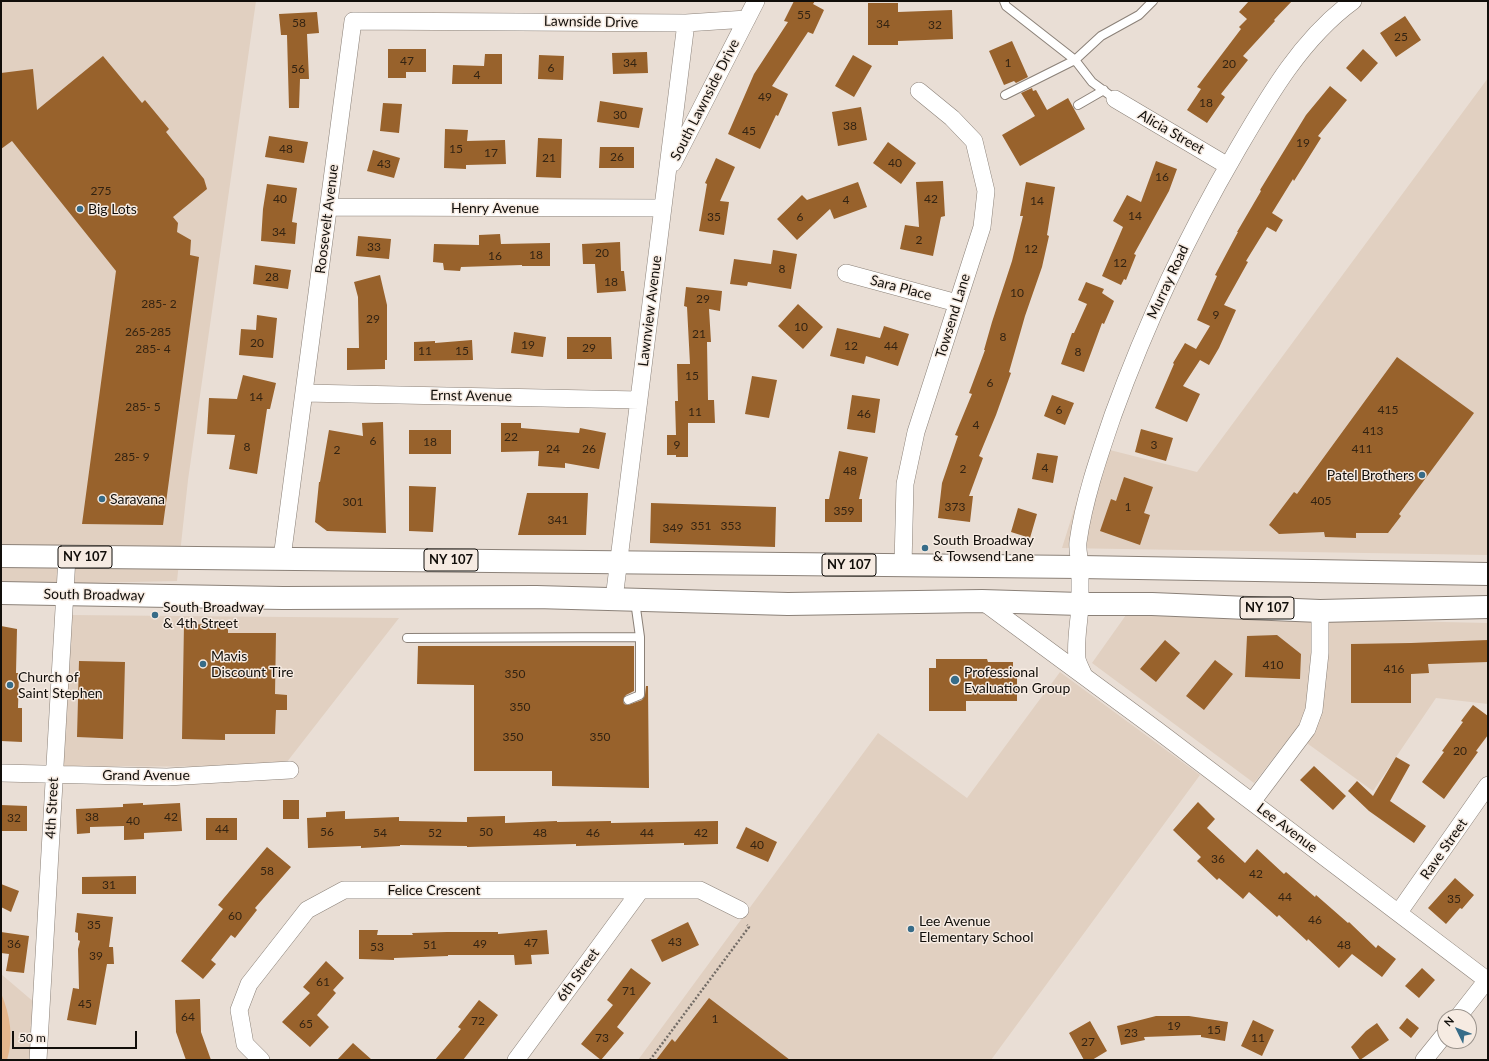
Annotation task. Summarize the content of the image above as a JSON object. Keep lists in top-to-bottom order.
{
  "streets": {
    "main road": ["NY 107", "South Broadway"],
    "street": [
      "Lawnside Drive",
      "South Lawnside Drive",
      "Alicia Street",
      "Henry Avenue",
      "Roosevelt Avenue",
      "Murray Road",
      "Sara Place",
      "Lawnview Avenue",
      "Towsend Lane",
      "Ernst Avenue",
      "Grand Avenue",
      "4th Street",
      "Lee Avenue",
      "Rave Street",
      "Felice Crescent",
      "6th Street"
    ]
  },
  "crossings": [
    ["Lawnside Drive", "South Lawnside Drive"],
    ["Lawnside Drive", "Roosevelt Avenue"],
    ["Lawnside Drive", "Lawnview Avenue"],
    ["South Lawnside Drive", "Lawnview Avenue"],
    ["Alicia Street", "Murray Road"],
    ["Henry Avenue", "Roosevelt Avenue"],
    ["Henry Avenue", "Lawnview Avenue"],
    ["Roosevelt Avenue", "Ernst Avenue"],
    ["Roosevelt Avenue", "NY 107"],
    ["Murray Road", "NY 107"],
    ["Sara Place", "Towsend Lane"],
    ["Lawnview Avenue", "Ernst Avenue"],
    ["Lawnview Avenue", "NY 107"],
    ["Lawnview Avenue", "South Broadway"],
    ["Towsend Lane", "NY 107"],
    ["NY 107", "South Broadway"],
    ["NY 107", "4th Street"],
    ["NY 107", "Lee Avenue"],
    ["South Broadway", "4th Street"],
    ["Grand Avenue", "4th Street"],
    ["Lee Avenue", "Rave Street"],
    ["Felice Crescent", "6th Street"]
  ],
  "places": [
    "Big Lots",
    "Patel Brothers",
    "Saravana",
    "South Broadway & Towsend Lane",
    "South Broadway & 4th Street",
    "Mavis Discount Tire",
    "Professional Evaluation Group",
    "Church of Saint Stephen",
    "Lee Avenue Elementary School"
  ],
  "house_numbers": [
    "55",
    "58",
    "34",
    "32",
    "25",
    "47",
    "34",
    "1",
    "20",
    "6",
    "56",
    "4",
    "49",
    "18",
    "30",
    "38",
    "45",
    "19",
    "48",
    "15",
    "17",
    "26",
    "21",
    "40",
    "43",
    "16",
    "275",
    "40",
    "42",
    "4",
    "14",
    "14",
    "35",
    "6",
    "34",
    "2",
    "33",
    "12",
    "20",
    "18",
    "16",
    "12",
    "8",
    "28",
    "18",
    "10",
    "29",
    "285- 2",
    "9",
    "29",
    "10",
    "265-285",
    "21",
    "8",
    "20",
    "19",
    "12",
    "44",
    "29",
    "285- 4",
    "11",
    "15",
    "8",
    "15",
    "6",
    "14",
    "285- 5",
    "6",
    "415",
    "11",
    "46",
    "4",
    "413",
    "22",
    "6",
    "18",
    "9",
    "3",
    "8",
    "24",
    "26",
    "411",
    "2",
    "285- 9",
    "4",
    "2",
    "48",
    "405",
    "301",
    "373",
    "1",
    "359",
    "341",
    "351",
    "353",
    "349",
    "410",
    "416",
    "350",
    "350",
    "350",
    "350",
    "20",
    "38",
    "42",
    "32",
    "40",
    "44",
    "56",
    "50",
    "54",
    "52",
    "48",
    "46",
    "44",
    "42",
    "40",
    "36",
    "58",
    "42",
    "31",
    "44",
    "35",
    "60",
    "46",
    "35",
    "43",
    "47",
    "36",
    "49",
    "51",
    "48",
    "53",
    "39",
    "61",
    "71",
    "45",
    "64",
    "1",
    "72",
    "65",
    "19",
    "15",
    "23",
    "73",
    "11",
    "27"
  ],
  "scale_bar": "50 m",
  "north": "top left"
}
